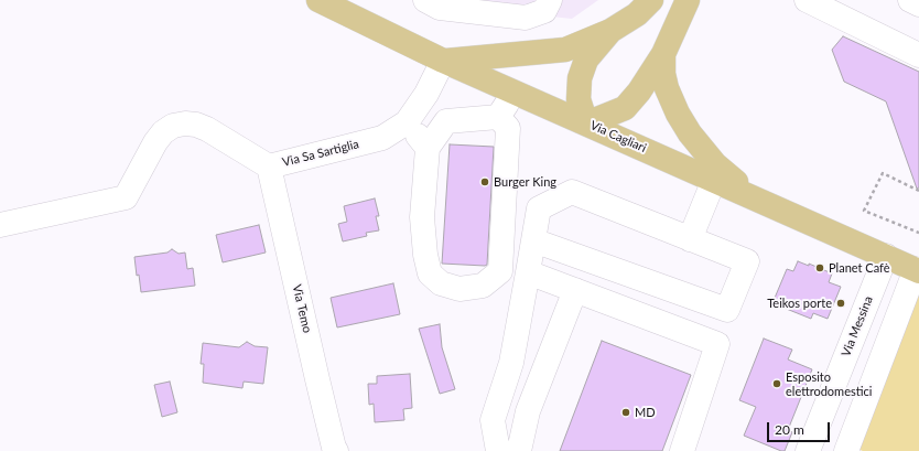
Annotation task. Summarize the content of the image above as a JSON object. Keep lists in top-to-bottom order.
{
  "streets": {
    "main road": ["Via Cagliari"],
    "street": ["Via Sa Sartiglia", "Via Temo", "Via Messina"]
  },
  "crossings": [
    ["Via Cagliari", "Via Sa Sartiglia"],
    ["Via Cagliari", "Via Messina"],
    ["Via Sa Sartiglia", "Via Temo"]
  ],
  "places": [
    "Burger King",
    "Planet Cafè",
    "Teikos porte",
    "Esposito elettrodomestici",
    "MD"
  ],
  "scale_bar": "20 m"
}
